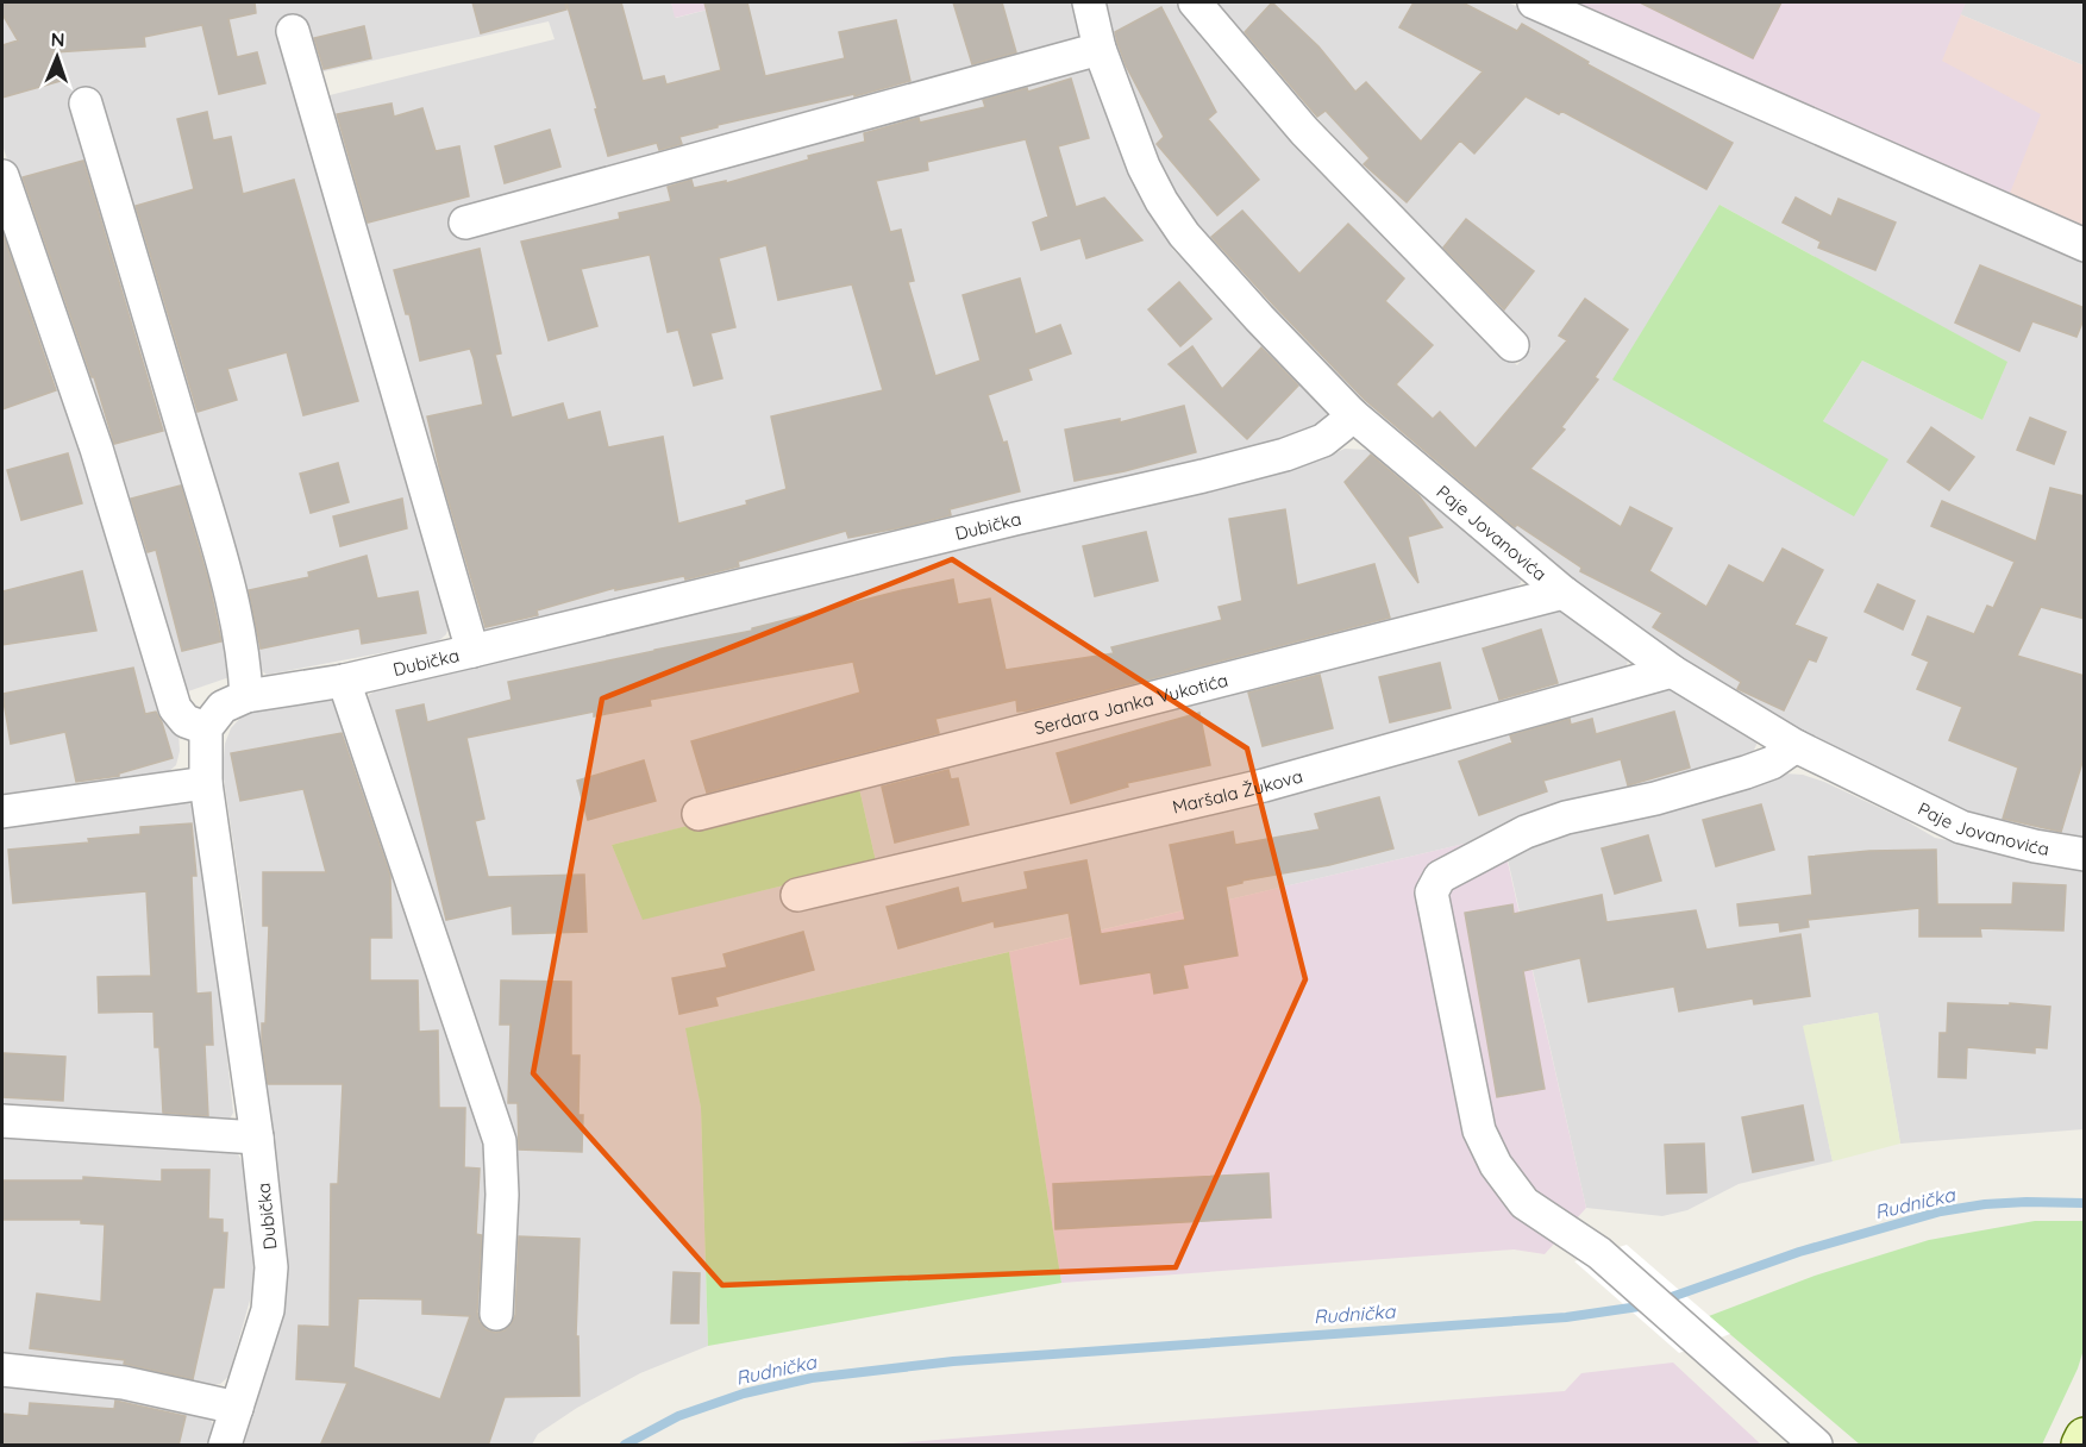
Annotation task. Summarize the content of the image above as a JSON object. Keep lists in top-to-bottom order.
{
  "streets": {
    "street": [
      "Dubička",
      "Paje Jovanovića",
      "Serdara Janka Vukotića",
      "Maršala Žukova"
    ]
  },
  "crossings": [
    ["Dubička", "Paje Jovanovića"],
    ["Paje Jovanovića", "Serdara Janka Vukotića"],
    ["Paje Jovanovića", "Maršala Žukova"]
  ],
  "water": ["Rudnička"],
  "north": "top"
}
